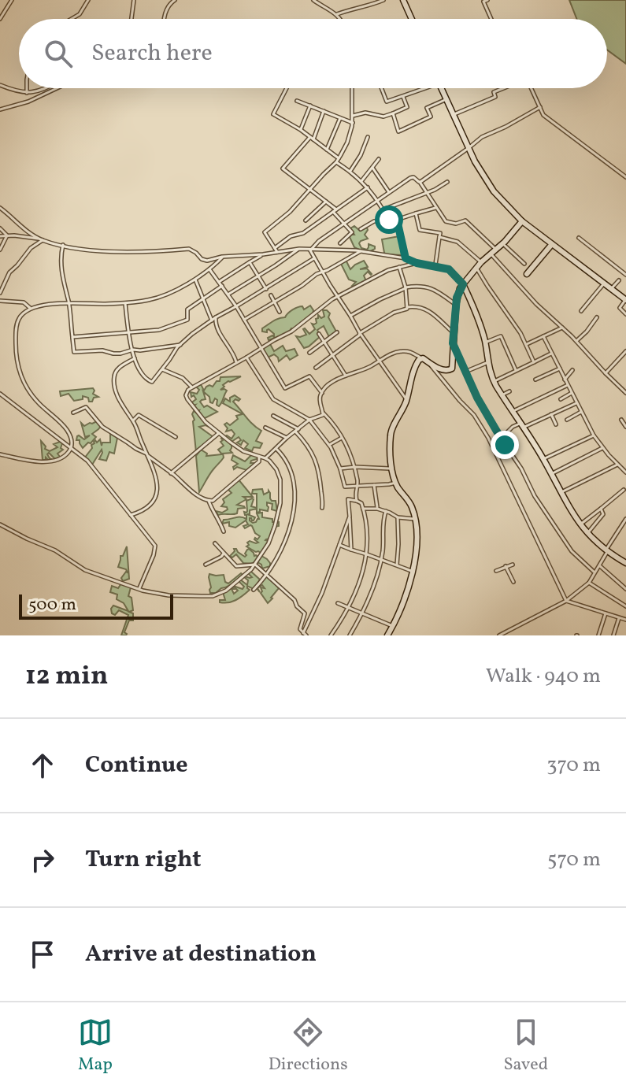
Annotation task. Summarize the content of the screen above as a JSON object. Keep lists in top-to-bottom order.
{
  "scale_bar": "500 m",
  "page": {
    "search": "Search here",
    "scale": "500 m",
    "heading": ["12 min", "Walk · 940 m"],
    "list": [
      ["Continue", "370 m"],
      ["Turn right", "570 m"],
      "Arrive at destination"
    ],
    "nav": ["Map", "Directions", "Saved"]
  }
}
